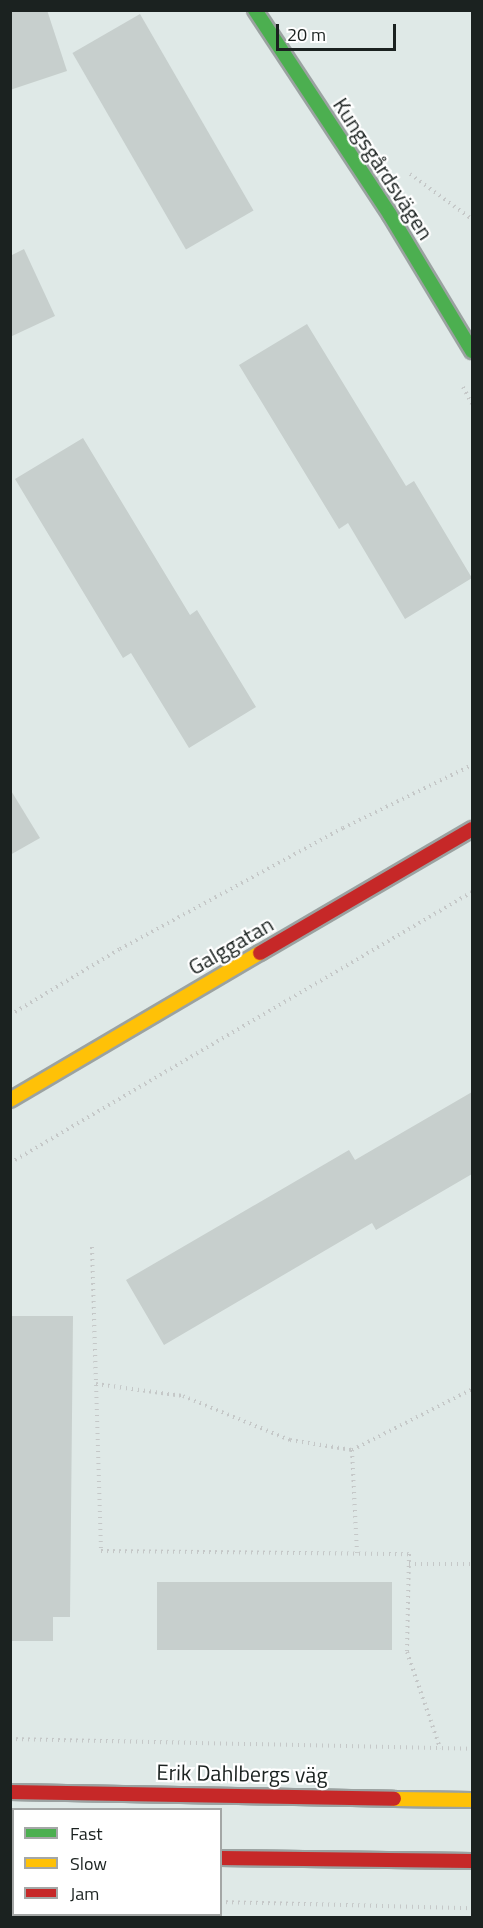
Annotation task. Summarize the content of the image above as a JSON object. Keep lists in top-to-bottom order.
{
  "streets": {
    "street": ["Kungsgårdsvägen", "Galggatan", "Erik Dahlbergs väg"]
  },
  "legend": ["Fast", "Slow", "Jam"],
  "scale_bar": "20 m"
}
